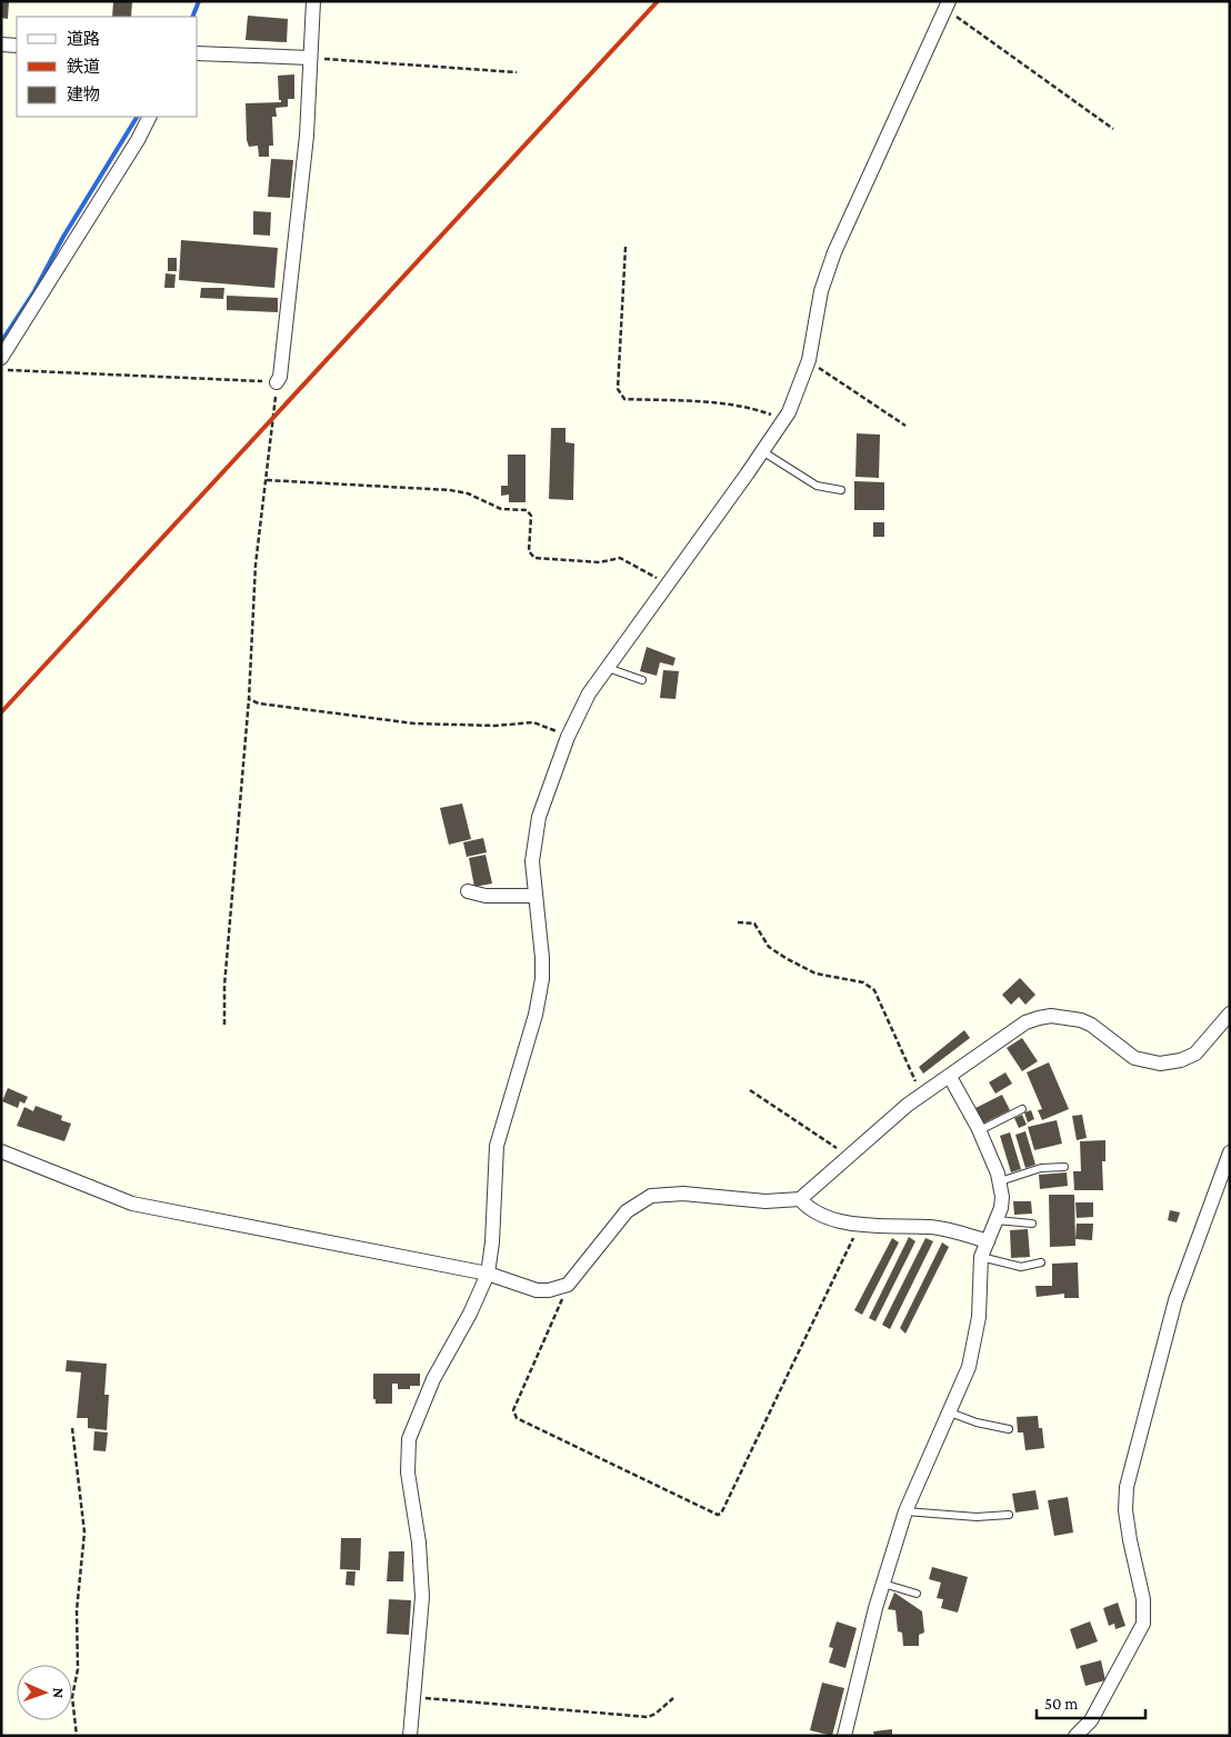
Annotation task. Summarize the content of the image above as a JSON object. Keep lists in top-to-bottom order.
{
  "legend": ["道路", "鉄道", "建物"],
  "scale_bar": "50 m",
  "north": "right"
}
